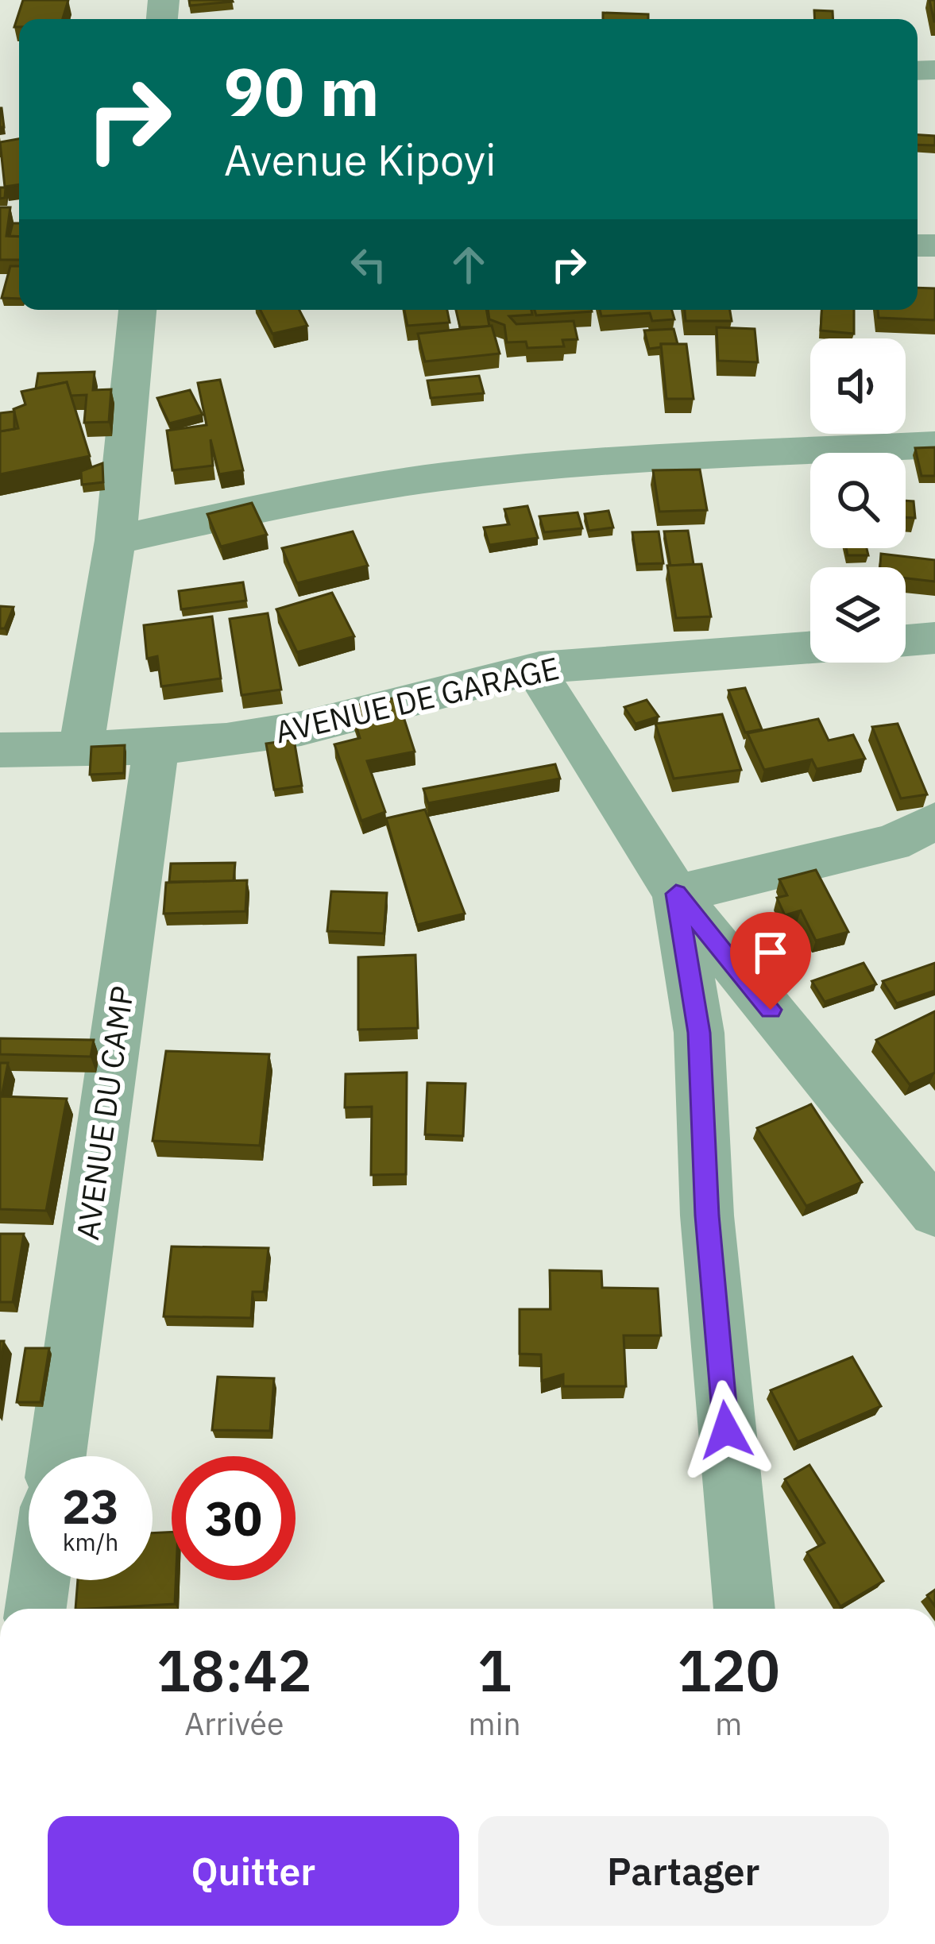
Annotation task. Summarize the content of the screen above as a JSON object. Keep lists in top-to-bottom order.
{
  "streets": {
    "street": ["AVENUE DE GARAGE", "AVENUE DU CAMP"]
  },
  "crossings": [
    ["AVENUE DE GARAGE", "AVENUE DU CAMP"]
  ],
  "page": {
    "turn": ["90 m", "Avenue Kipoyi"],
    "speed": "23 km/h",
    "limit": "30",
    "eta": [
      "18:42",
      "Arrivée",
      "1",
      "min",
      "120",
      "m"
    ],
    "buttons": ["Quitter", "Partager"]
  }
}
